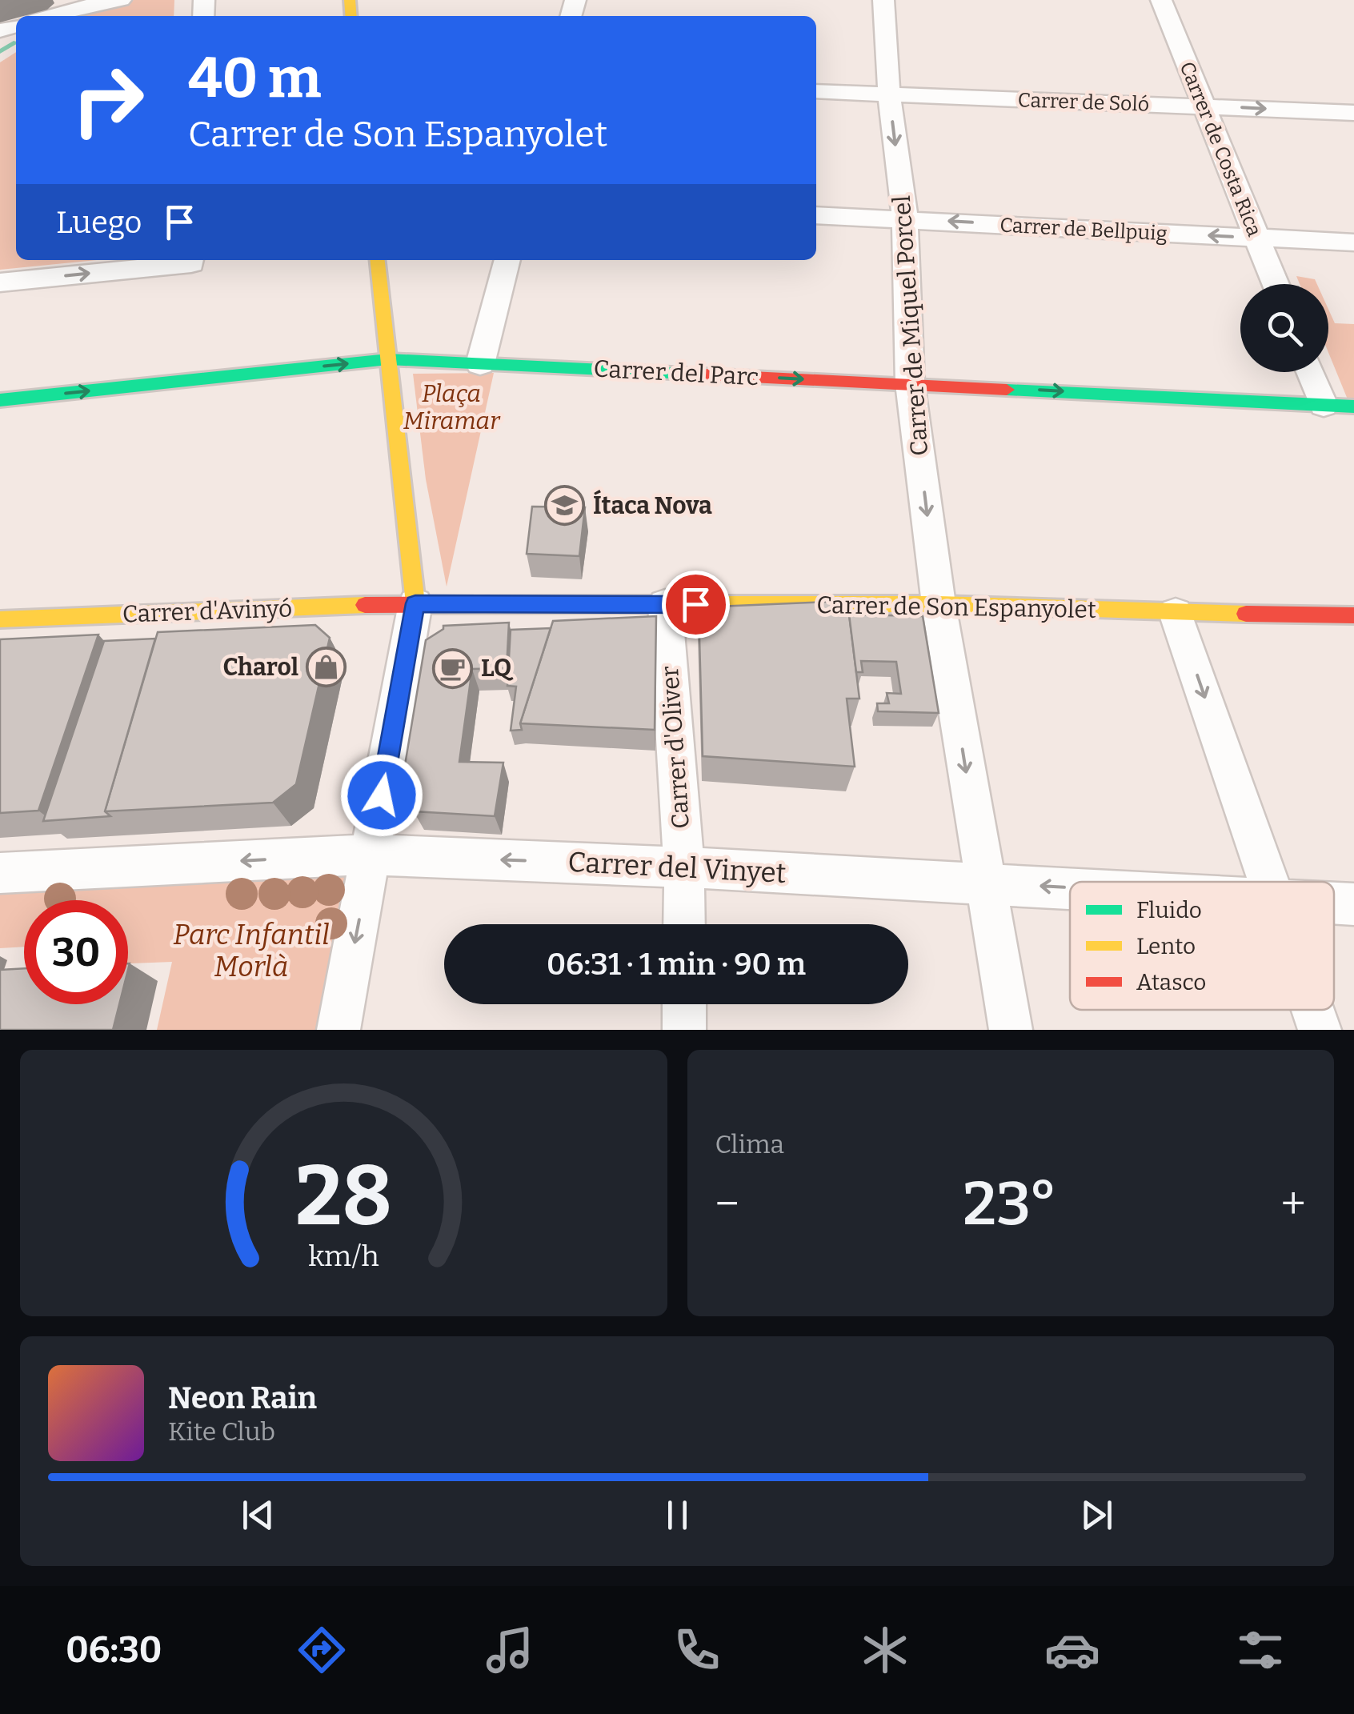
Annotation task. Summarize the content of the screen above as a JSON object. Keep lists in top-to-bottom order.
{
  "streets": {
    "street": [
      "Carrer de Soló",
      "Carrer de Costa Rica",
      "Carrer de Bellpuig",
      "Carrer de Miquel Porcel",
      "Carrer del Parc",
      "Carrer de Son Espanyolet",
      "Carrer d'Avinyó",
      "Carrer d'Oliver",
      "Carrer del Vinyet"
    ]
  },
  "crossings": [
    ["Carrer de Soló", "Carrer de Costa Rica"],
    ["Carrer de Soló", "Carrer de Miquel Porcel"],
    ["Carrer de Costa Rica", "Carrer de Bellpuig"],
    ["Carrer de Bellpuig", "Carrer de Miquel Porcel"],
    ["Carrer de Miquel Porcel", "Carrer del Parc"],
    ["Carrer de Miquel Porcel", "Carrer de Son Espanyolet"],
    ["Carrer de Miquel Porcel", "Carrer del Vinyet"],
    ["Carrer de Son Espanyolet", "Carrer d'Avinyó"],
    ["Carrer de Son Espanyolet", "Carrer d'Oliver"],
    ["Carrer d'Oliver", "Carrer del Vinyet"]
  ],
  "one_way": ["Carrer de Bellpuig", "Carrer del Parc", "Carrer del Vinyet"],
  "parks": ["Plaça Miramar", "Parc Infantil Morlà"],
  "places": {
    "school or university": ["Ítaca Nova"],
    "shop": ["Charol"],
    "cafe": ["LQ"]
  },
  "legend": ["Fluido", "Lento", "Atasco"],
  "page": {
    "turn": ["40 m", "Carrer de Son Espanyolet"],
    "then": "Luego",
    "limit": "30",
    "trip": "06:31 · 1 min · 90 m",
    "tile": "Clima",
    "heat": ["−", "23°", "+"],
    "song": ["Neon Rain", "Kite Club"],
    "tabs": "06:30",
    "gauge": ["28", "km/h"]
  }
}
